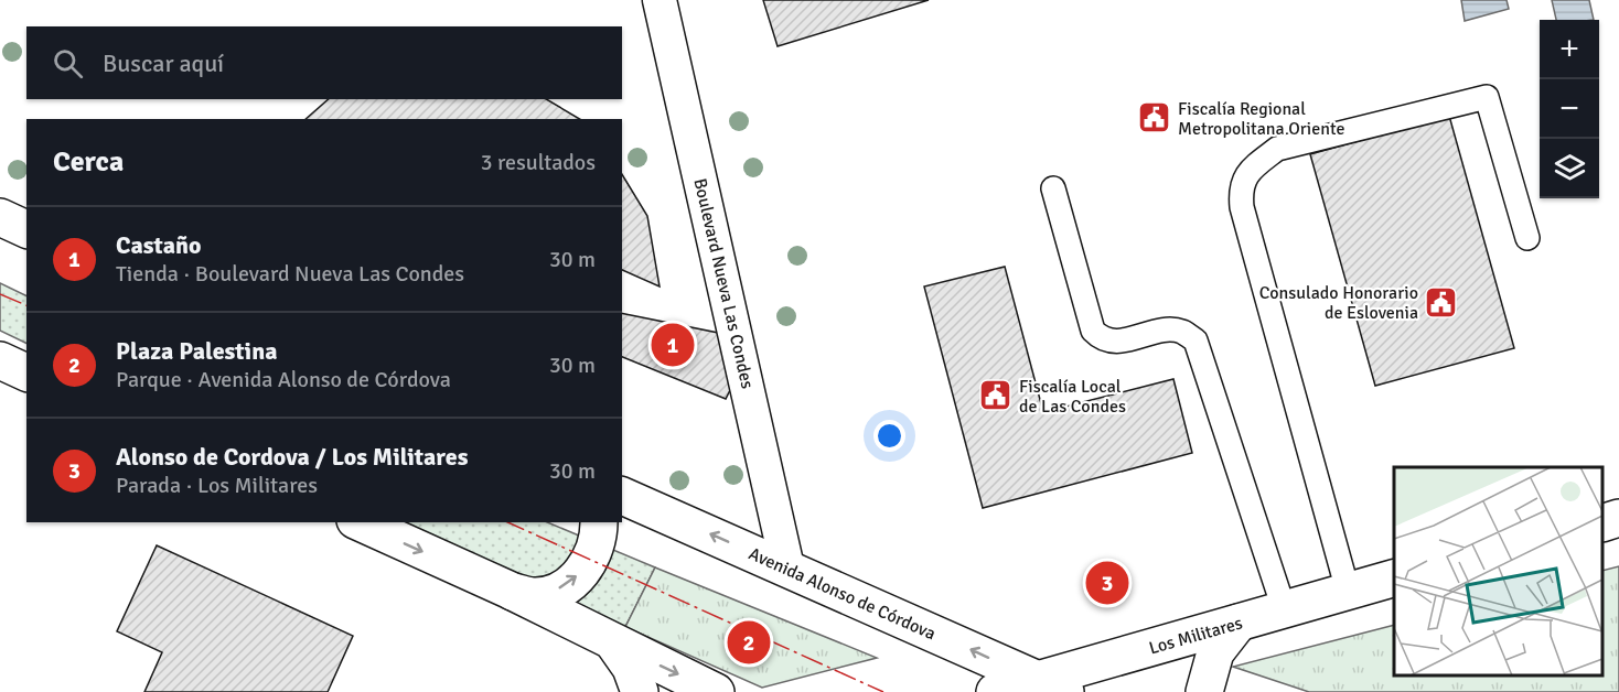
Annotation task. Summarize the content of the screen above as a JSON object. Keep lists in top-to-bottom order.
{
  "streets": {
    "main road": ["Avenida Alonso de Córdova", "Los Militares"],
    "street": ["Boulevard Nueva Las Condes"]
  },
  "crossings": [
    ["Boulevard Nueva Las Condes", "Avenida Alonso de Córdova"],
    ["Avenida Alonso de Córdova", "Los Militares"]
  ],
  "places": {
    "public building": ["Fiscalía Regional Metropolitana Oriente", "Consulado Honorario de Eslovenia", "Fiscalía Local de Las Condes"]
  },
  "page": {
    "map_buttons": ["+", "−"],
    "search": "Buscar aquí",
    "heading": ["Cerca", "3 resultados"],
    "list": [
      {
        "mark": "1",
        "name": "Castaño",
        "note": "Tienda · Boulevard Nueva Las Condes",
        "value": "30 m"
      },
      {
        "mark": "2",
        "name": "Plaza Palestina",
        "note": "Parque · Avenida Alonso de Córdova",
        "value": "30 m"
      },
      {
        "mark": "3",
        "name": "Alonso de Cordova / Los Militares",
        "note": "Parada · Los Militares",
        "value": "30 m"
      }
    ],
    "pins": ["1", "3", "2"]
  }
}
